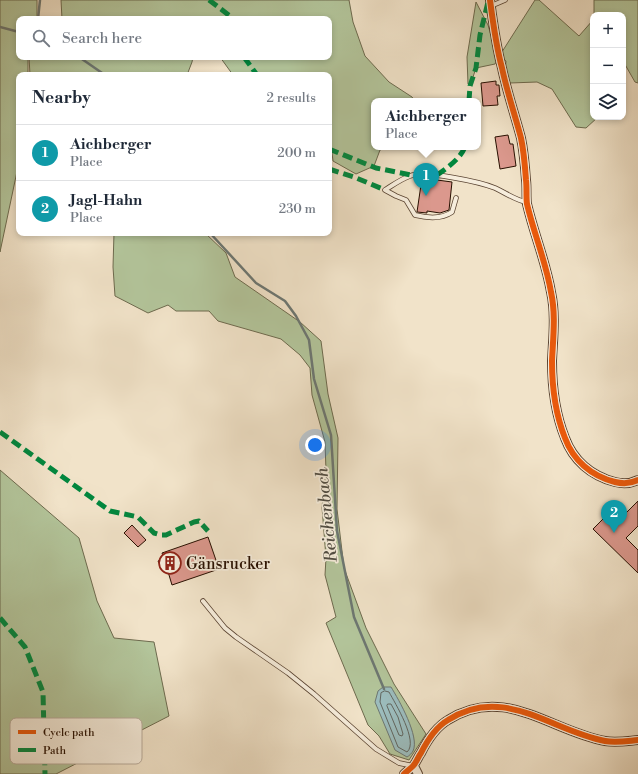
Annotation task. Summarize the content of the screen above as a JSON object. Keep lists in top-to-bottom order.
{
  "water": ["Reichenbach"],
  "places": {
    "building": ["Gänsrucker"]
  },
  "legend": ["Cycle path", "Path"],
  "page": {
    "map_buttons": ["+", "−"],
    "search": "Search here",
    "heading": ["Nearby", "2 results"],
    "popup": ["Aichberger", "Place"],
    "list": [
      {
        "mark": "1",
        "name": "Aichberger",
        "note": "Place",
        "value": "200 m"
      },
      {
        "mark": "2",
        "name": "Jagl-Hahn",
        "note": "Place",
        "value": "230 m"
      }
    ],
    "pins": ["1", "2"]
  }
}
